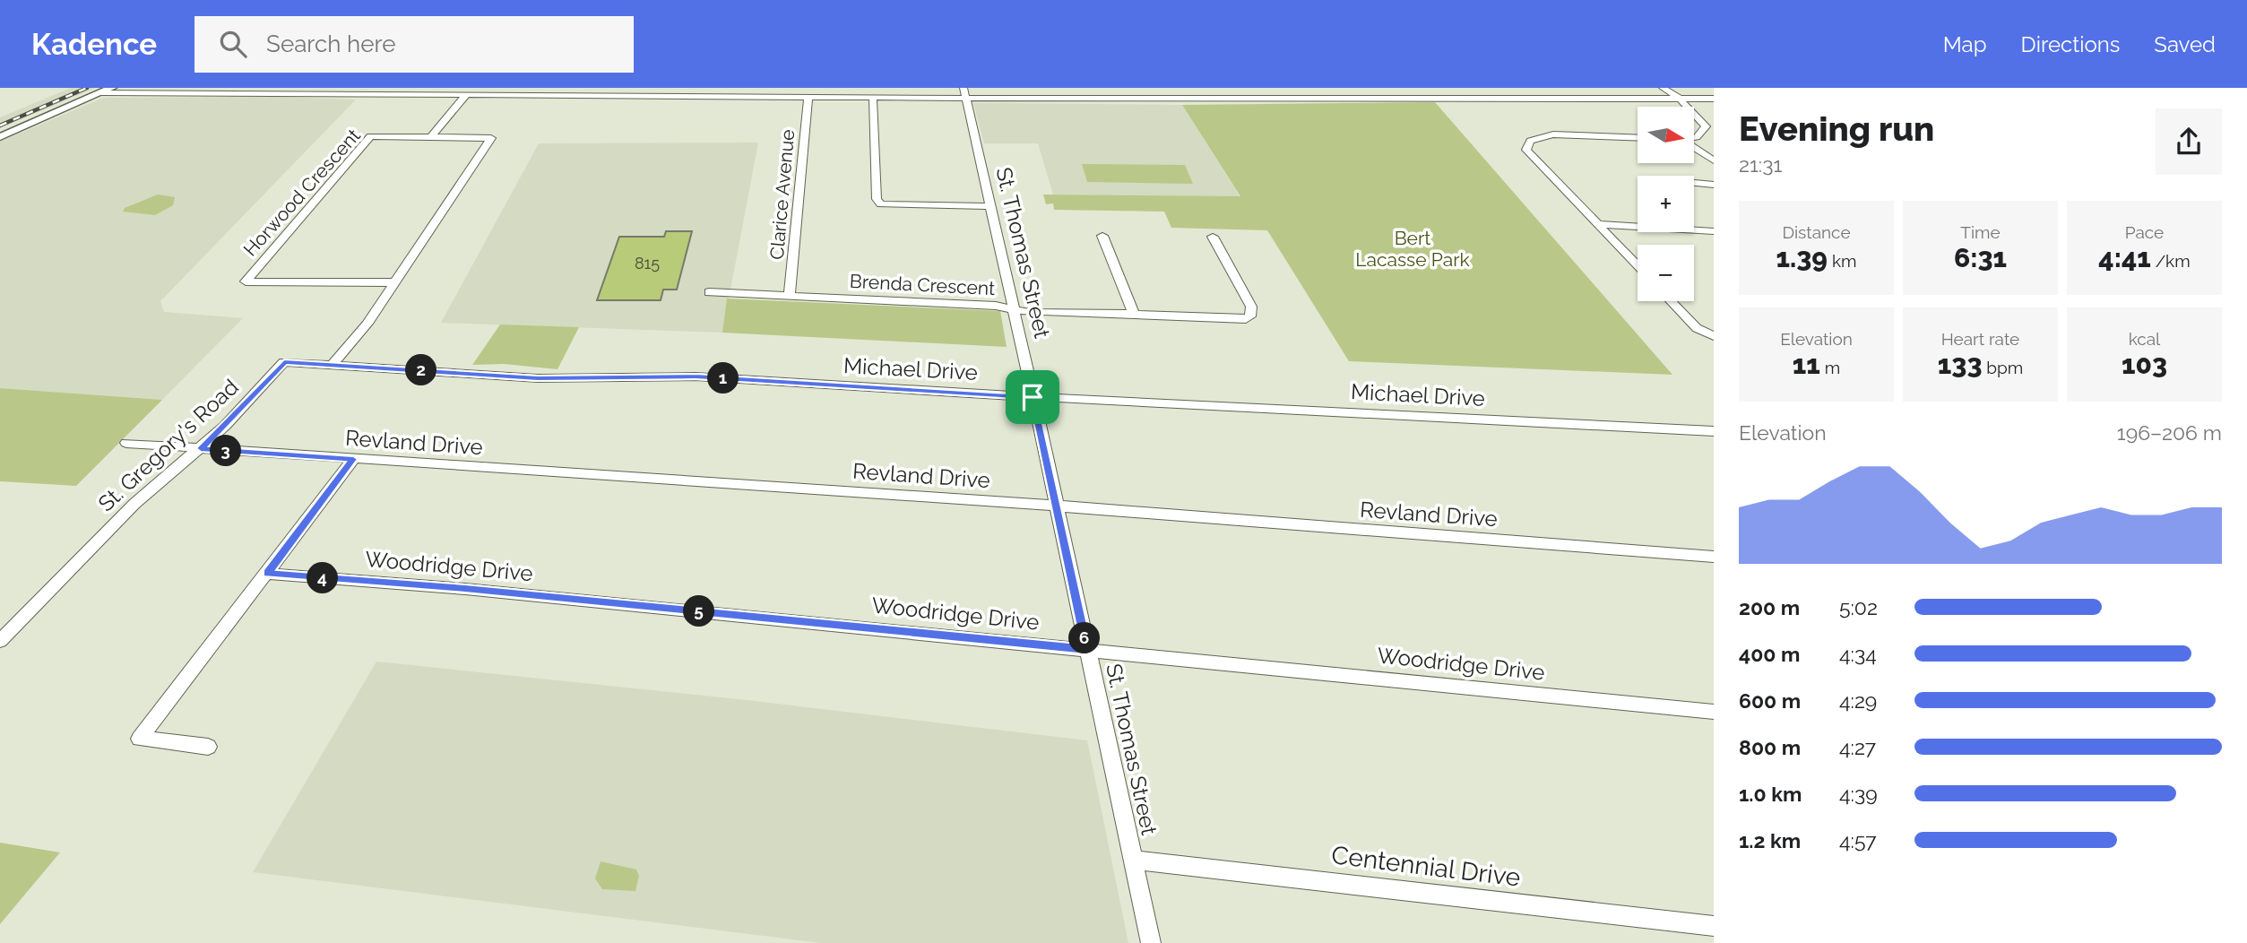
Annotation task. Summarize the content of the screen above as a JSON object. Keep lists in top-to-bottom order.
{
  "streets": {
    "street": [
      "Horwood Crescent",
      "Clarice Avenue",
      "St. Thomas Street",
      "Brenda Crescent",
      "Michael Drive",
      "Revland Drive",
      "St. Gregory's Road",
      "Woodridge Drive",
      "Centennial Drive"
    ]
  },
  "crossings": [
    ["Clarice Avenue", "Brenda Crescent"],
    ["St. Thomas Street", "Brenda Crescent"],
    ["St. Thomas Street", "Michael Drive"],
    ["St. Thomas Street", "Revland Drive"],
    ["St. Thomas Street", "Woodridge Drive"],
    ["St. Thomas Street", "Centennial Drive"],
    ["Michael Drive", "St. Gregory's Road"],
    ["Revland Drive", "St. Gregory's Road"]
  ],
  "parks": ["Bert Lacasse Park"],
  "house_numbers": ["815"],
  "north": "right",
  "page": {
    "header": "Kadence",
    "search": "Search here",
    "nav": ["Map", "Directions", "Saved"],
    "heading": ["Evening run", "21:31"],
    "map_buttons": ["+", "−"],
    "stats": [
      ["Distance", "1.39 km"],
      ["Time", "6:31"],
      ["Pace", "4:41 /km"],
      ["Elevation", "11 m"],
      ["Heart rate", "133 bpm"],
      ["kcal", "103"]
    ],
    "pins": [
      "2",
      "1",
      "3",
      "4",
      "5",
      "6"
    ],
    "chart": ["Elevation", "196–206 m"],
    "list": [
      {
        "name": "200 m",
        "note": "5:02"
      },
      {
        "name": "400 m",
        "note": "4:34"
      },
      {
        "name": "600 m",
        "note": "4:29"
      },
      {
        "name": "800 m",
        "note": "4:27"
      },
      {
        "name": "1.0 km",
        "note": "4:39"
      },
      {
        "name": "1.2 km",
        "note": "4:57"
      }
    ]
  }
}
